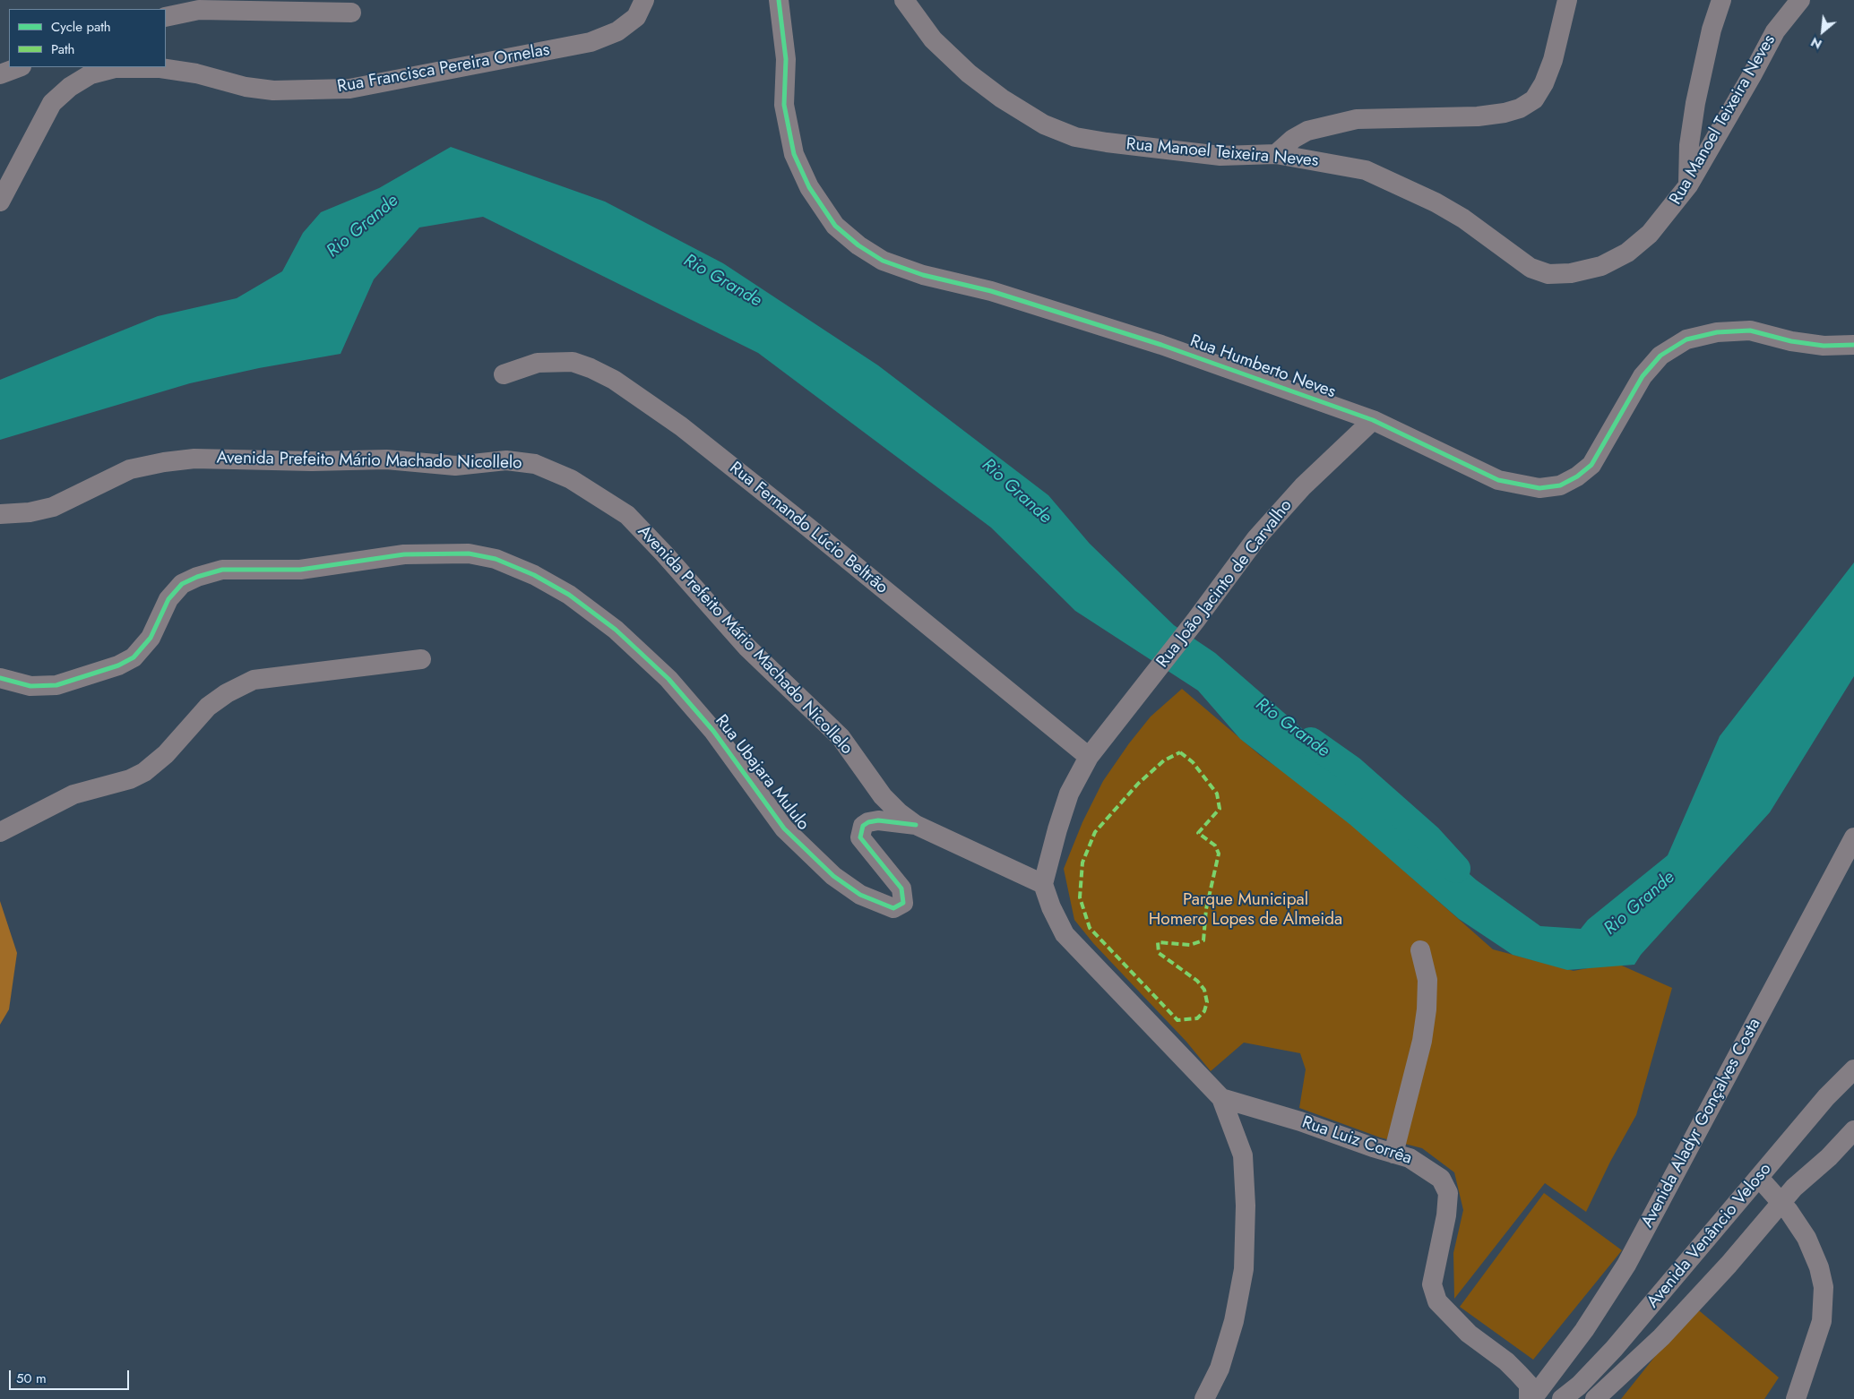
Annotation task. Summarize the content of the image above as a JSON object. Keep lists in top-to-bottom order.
{
  "streets": {
    "street": [
      "Rua Francisca Pereira Ornelas",
      "Rua Manoel Teixeira Neves",
      "Rua Humberto Neves",
      "Avenida Prefeito Mário Machado Nicollelo",
      "Rua Fernando Lúcio Beltrão",
      "Rua João Jacinto de Carvalho",
      "Rua Ubajara Mululo",
      "Avenida Aladyr Gonçalves Costa",
      "Rua Luiz Corrêa",
      "Avenida Venâncio Veloso"
    ]
  },
  "crossings": [
    ["Rua Humberto Neves", "Rua João Jacinto de Carvalho"],
    ["Avenida Prefeito Mário Machado Nicollelo", "Rua João Jacinto de Carvalho"],
    ["Avenida Prefeito Mário Machado Nicollelo", "Rua Ubajara Mululo"],
    ["Rua Fernando Lúcio Beltrão", "Rua João Jacinto de Carvalho"]
  ],
  "water": ["Rio Grande"],
  "parks": ["Parque Municipal Homero Lopes de Almeida"],
  "legend": ["Cycle path", "Path"],
  "scale_bar": "50 m",
  "north": "bottom left"
}
